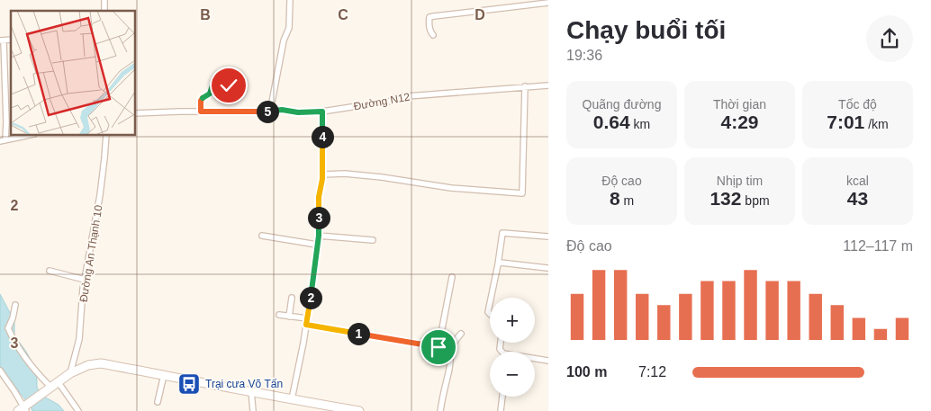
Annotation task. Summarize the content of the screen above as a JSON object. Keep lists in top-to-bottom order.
{
  "streets": {
    "street": ["Đường N12", "Đường An Thạnh 10"]
  },
  "places": {
    "bus stop": ["Trại cưa Võ Tấn"]
  },
  "page": {
    "heading": ["Chạy buổi tối", "19:36"],
    "stats": [
      ["Quãng đường", "0.64 km"],
      ["Thời gian", "4:29"],
      ["Tốc độ", "7:01 /km"],
      ["Độ cao", "8 m"],
      ["Nhịp tim", "132 bpm"],
      ["kcal", "43"]
    ],
    "pins": [
      "5",
      "4",
      "3",
      "2",
      "1"
    ],
    "chart": ["Độ cao", "112–117 m"],
    "map_buttons": ["+", "−"],
    "list": [
      {
        "name": "100 m",
        "note": "7:12"
      }
    ]
  },
  "grid": {
    "columns": ["B", "C", "D"],
    "rows": ["2", "3"]
  }
}
